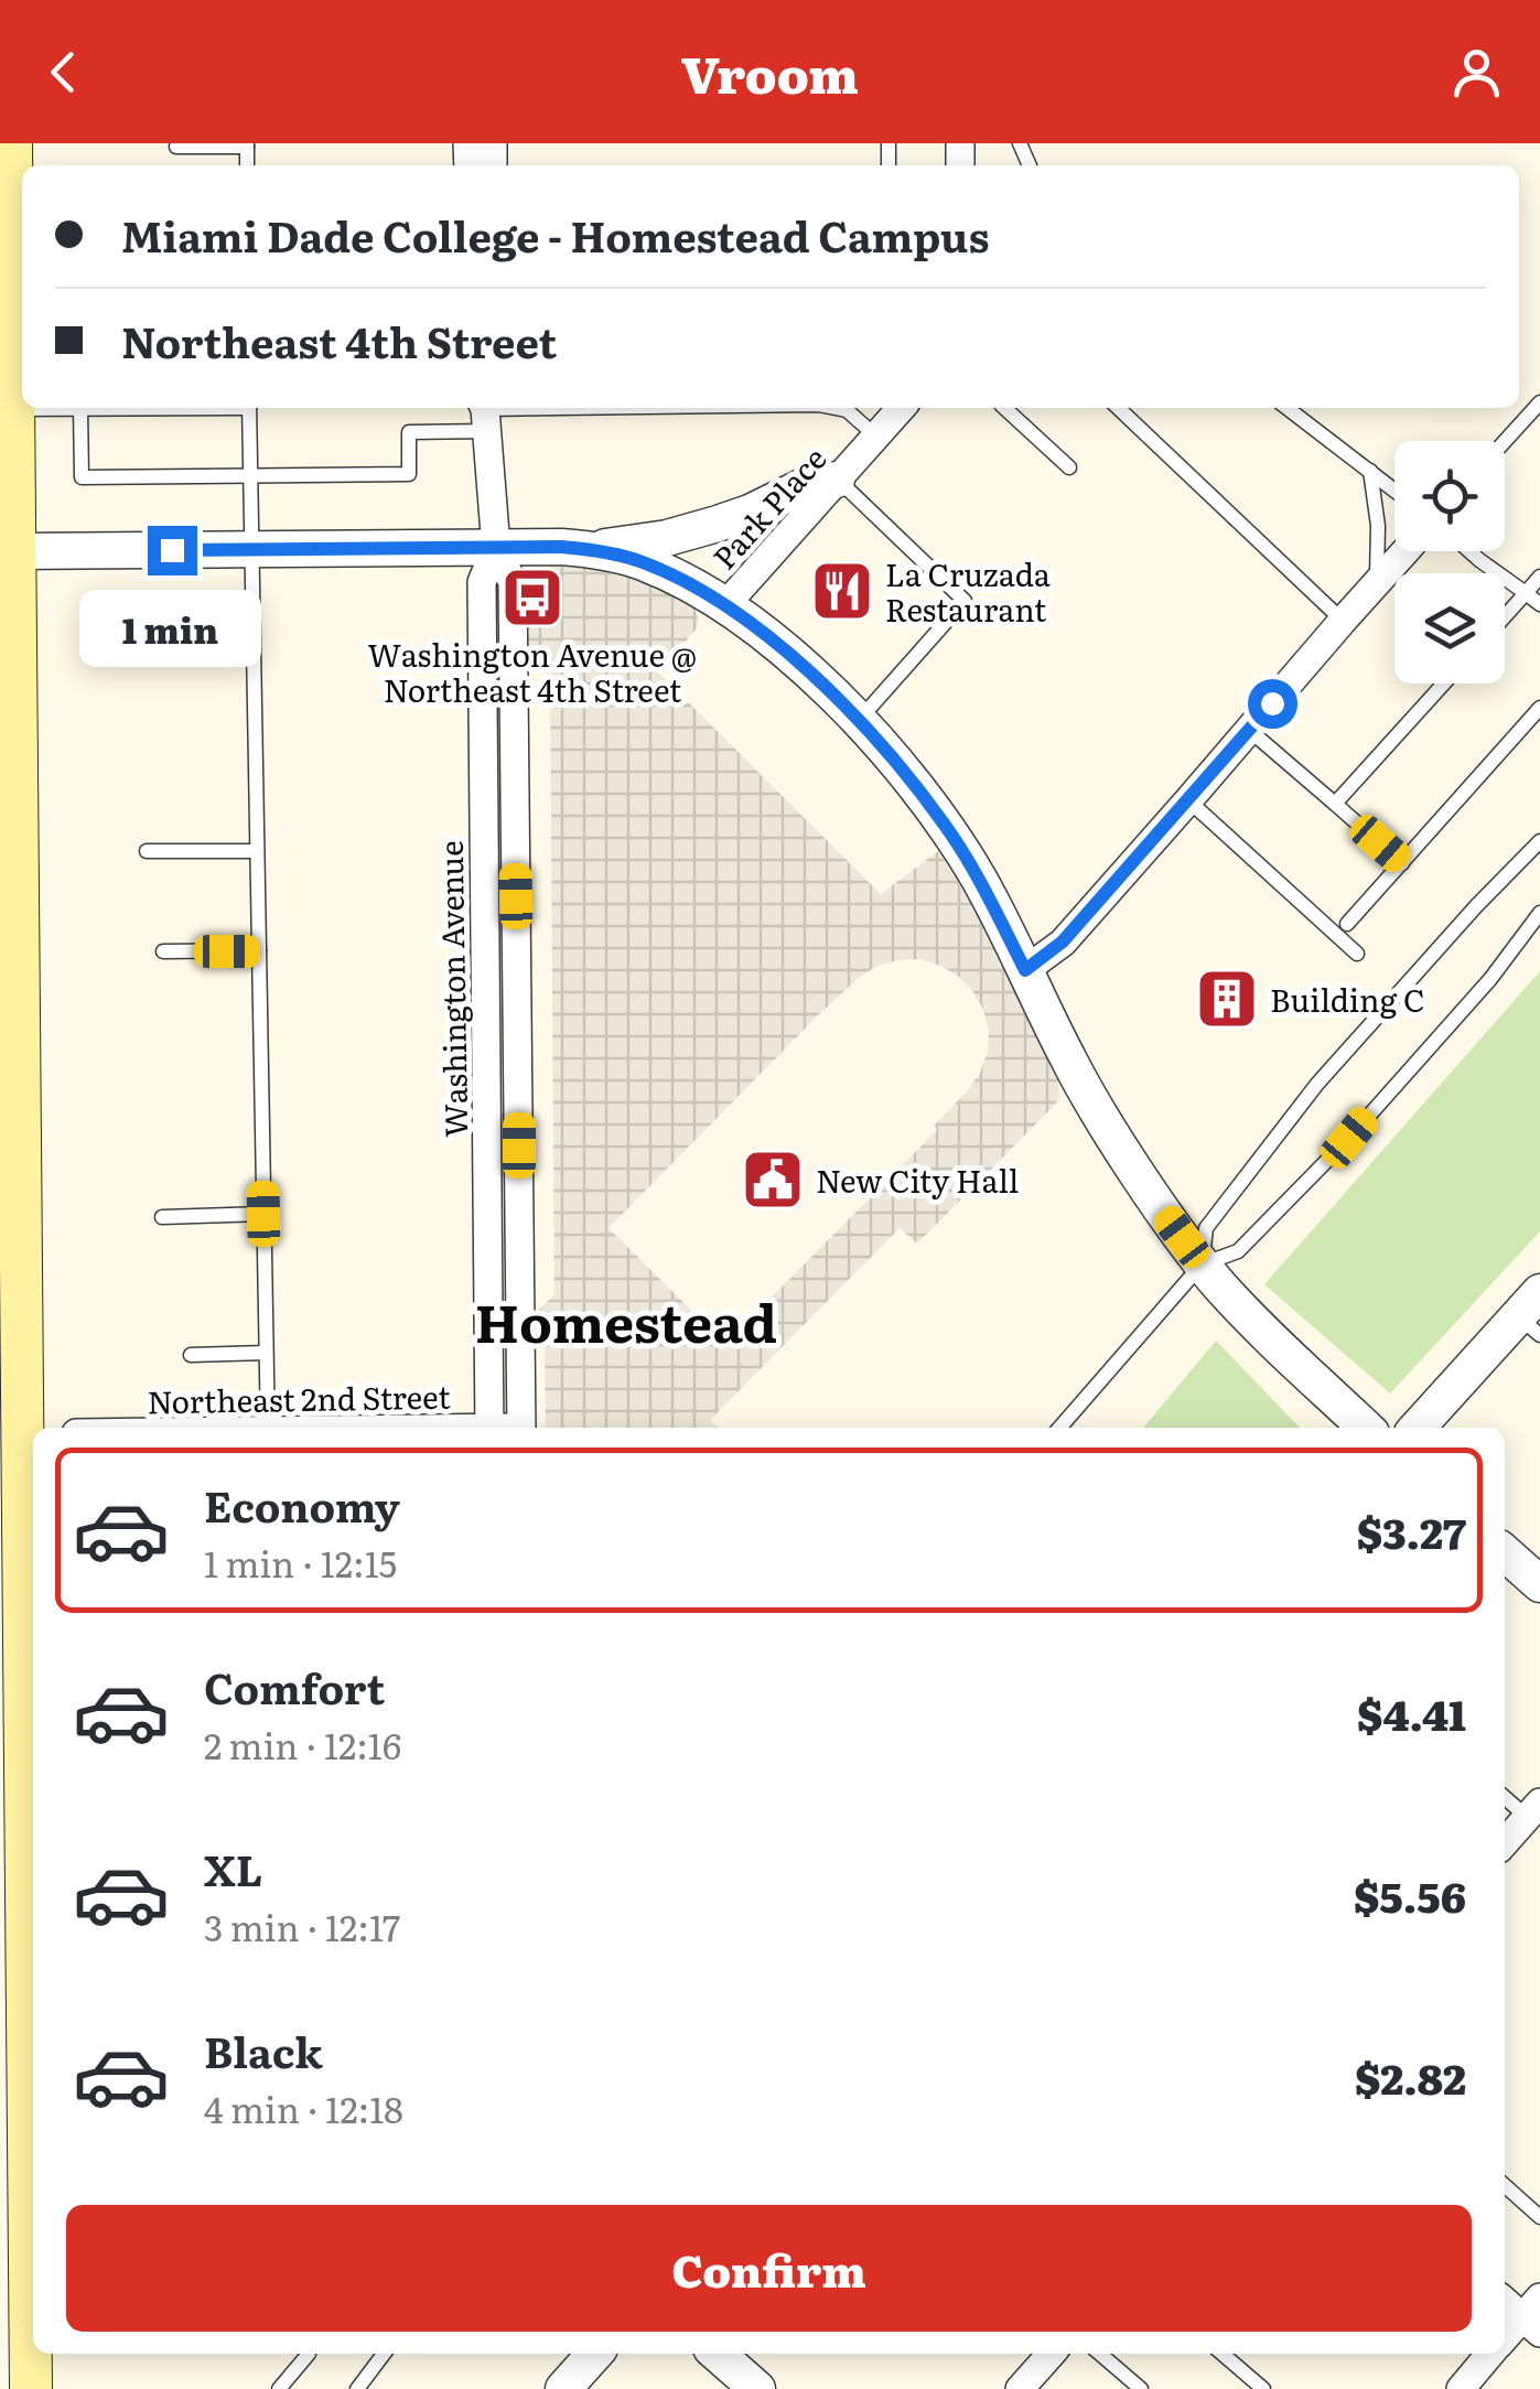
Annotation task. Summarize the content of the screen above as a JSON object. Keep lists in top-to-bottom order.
{
  "streets": {
    "street": ["Park Place", "Washington Avenue"]
  },
  "districts": ["Homestead"],
  "places": {
    "restaurant": ["La Cruzada Restaurant"],
    "bus stop": ["Washington Avenue @ Northeast 4th Street"],
    "building": ["Building C"],
    "public building": ["New City Hall"]
  },
  "page": {
    "header": "Vroom",
    "banner": ["Miami Dade College - Homestead Campus", "Northeast 4th Street"],
    "bubble": "1 min",
    "list": [
      {
        "name": "Economy",
        "note": "1 min · 12:15",
        "value": "$3.27"
      },
      {
        "name": "Comfort",
        "note": "2 min · 12:16",
        "value": "$4.41"
      },
      {
        "name": "XL",
        "note": "3 min · 12:17",
        "value": "$5.56"
      },
      {
        "name": "Black",
        "note": "4 min · 12:18",
        "value": "$2.82"
      }
    ],
    "buttons": "Confirm"
  }
}
